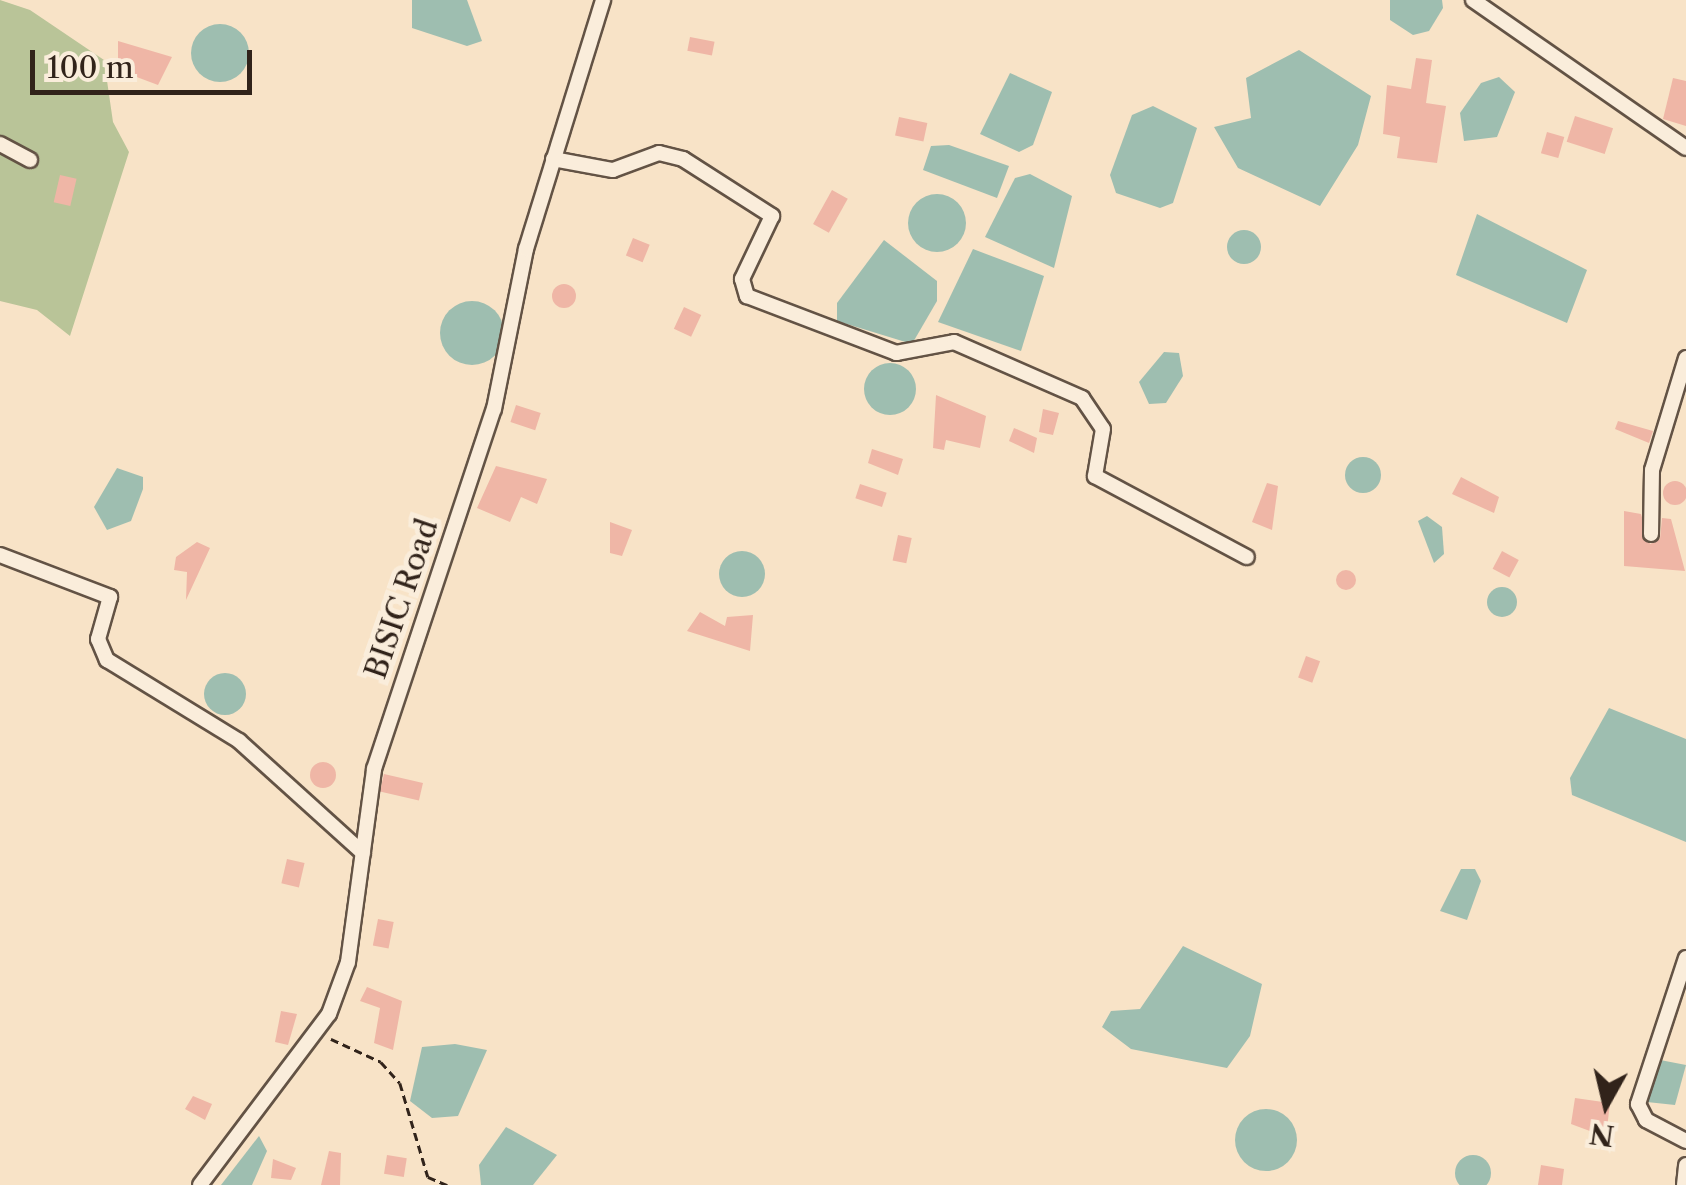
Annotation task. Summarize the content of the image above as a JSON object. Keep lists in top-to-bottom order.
{
  "streets": {
    "street": ["BISIC Road"]
  },
  "scale_bar": "100 m",
  "north": "bottom"
}
